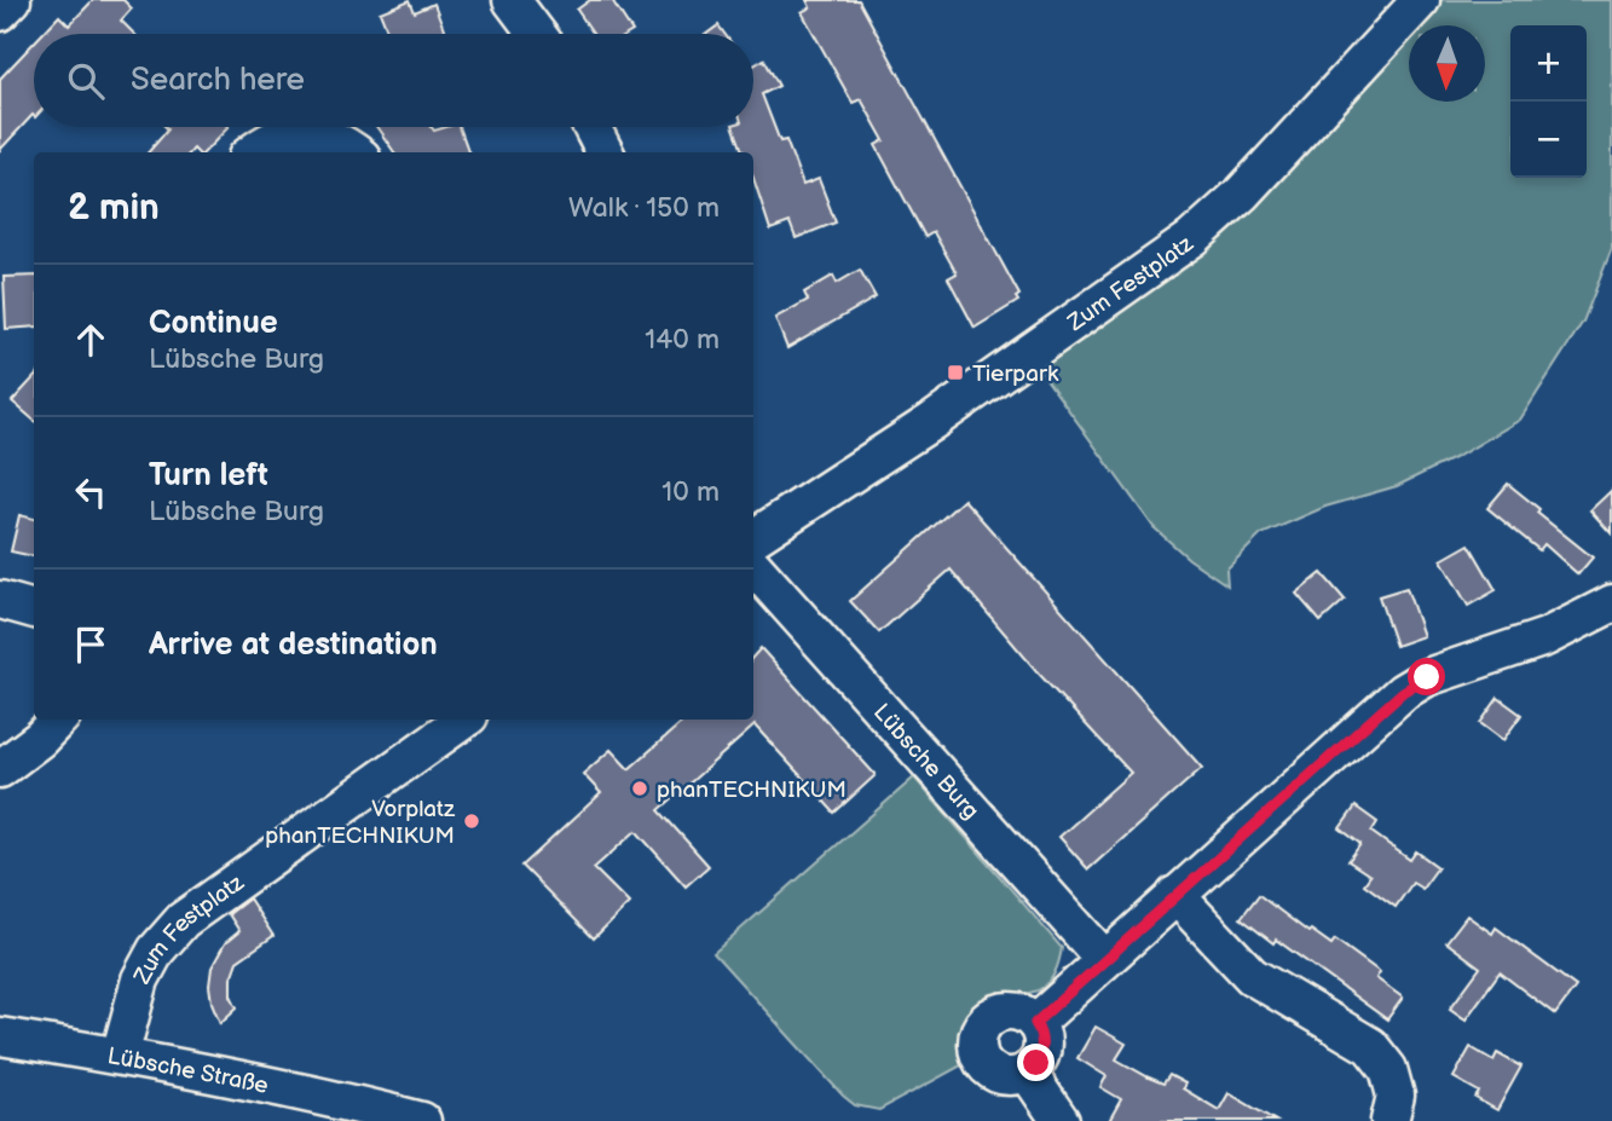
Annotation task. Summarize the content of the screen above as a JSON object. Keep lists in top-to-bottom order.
{
  "streets": {
    "street": ["Zum Festplatz", "Lübsche Burg", "Lübsche Straße"]
  },
  "crossings": [
    ["Zum Festplatz", "Lübsche Straße"]
  ],
  "places": {
    "transit": ["Tierpark"],
    "other": ["phanTECHNIKUM", "Vorplatz phanTECHNIKUM"]
  },
  "north": "bottom",
  "page": {
    "map_buttons": ["+", "−"],
    "search": "Search here",
    "heading": ["2 min", "Walk · 150 m"],
    "list": [
      ["Continue", "Lübsche Burg", "140 m"],
      ["Turn left", "Lübsche Burg", "10 m"],
      "Arrive at destination"
    ]
  }
}
